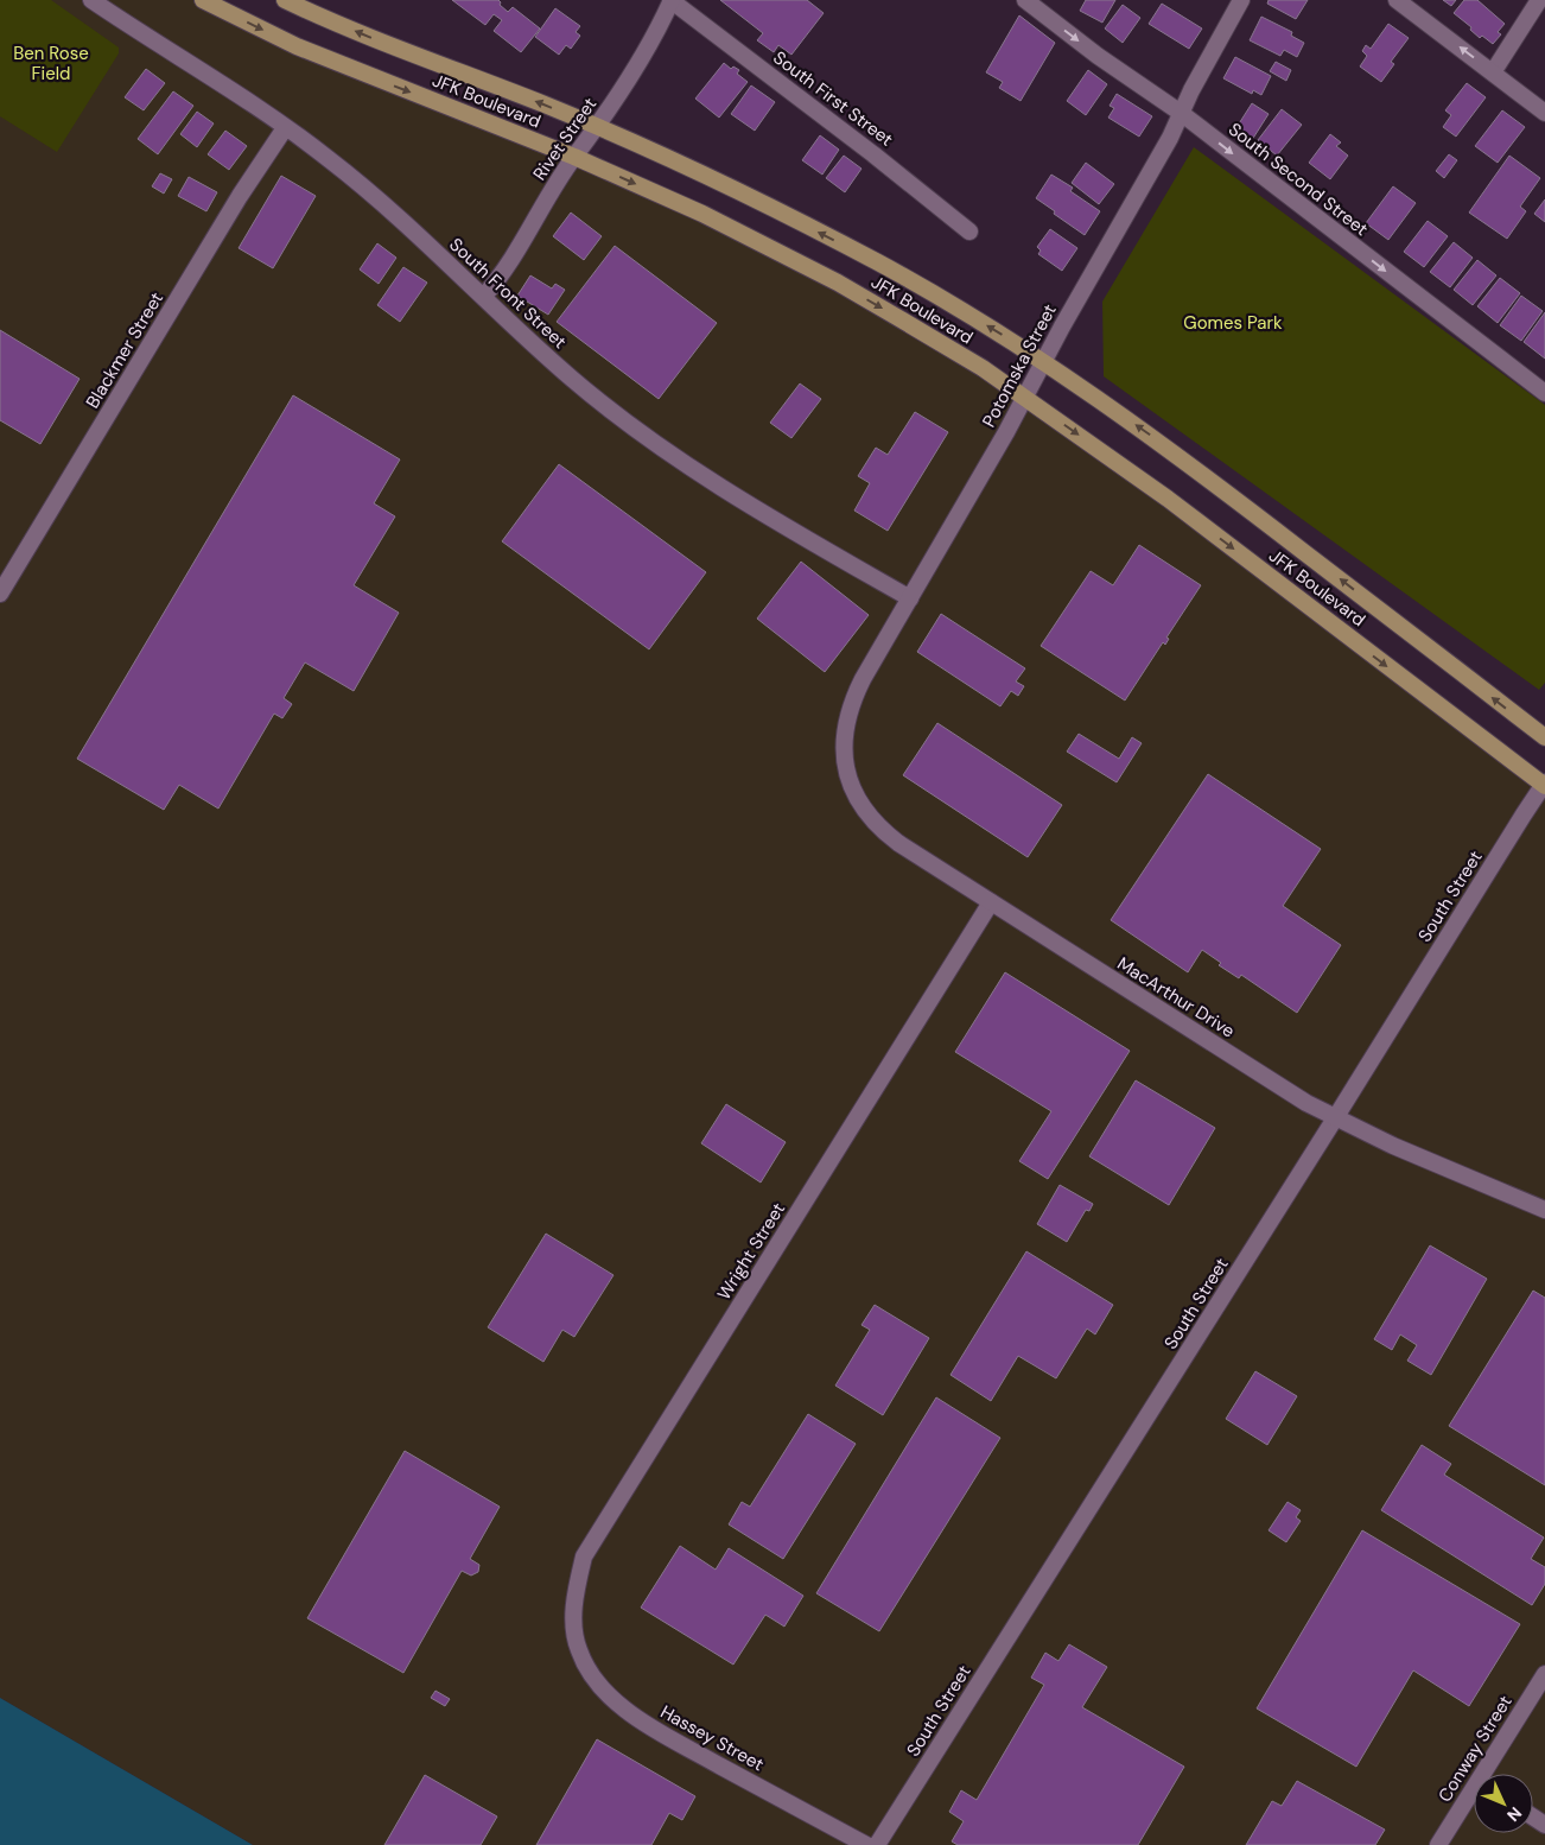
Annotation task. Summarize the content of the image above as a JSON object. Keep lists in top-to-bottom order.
{
  "streets": {
    "main road": ["JFK Boulevard"],
    "street": [
      "South First Street",
      "Rivet Street",
      "South Second Street",
      "South Front Street",
      "Blackmer Street",
      "Potomska Street",
      "South Street",
      "MacArthur Drive",
      "Wright Street",
      "Hassey Street",
      "Conway Street"
    ]
  },
  "crossings": [
    ["South First Street", "Rivet Street"],
    ["JFK Boulevard", "Rivet Street"],
    ["JFK Boulevard", "Potomska Street"],
    ["JFK Boulevard", "South Street"],
    ["Rivet Street", "South Front Street"],
    ["South Second Street", "Potomska Street"],
    ["South Front Street", "Blackmer Street"],
    ["South Front Street", "Potomska Street"],
    ["Potomska Street", "MacArthur Drive"],
    ["South Street", "MacArthur Drive"],
    ["MacArthur Drive", "Wright Street"],
    ["Wright Street", "Hassey Street"]
  ],
  "one_way": ["South Second Street"],
  "parks": ["Ben Rose Field", "Gomes Park"],
  "north": "bottom right"
}
